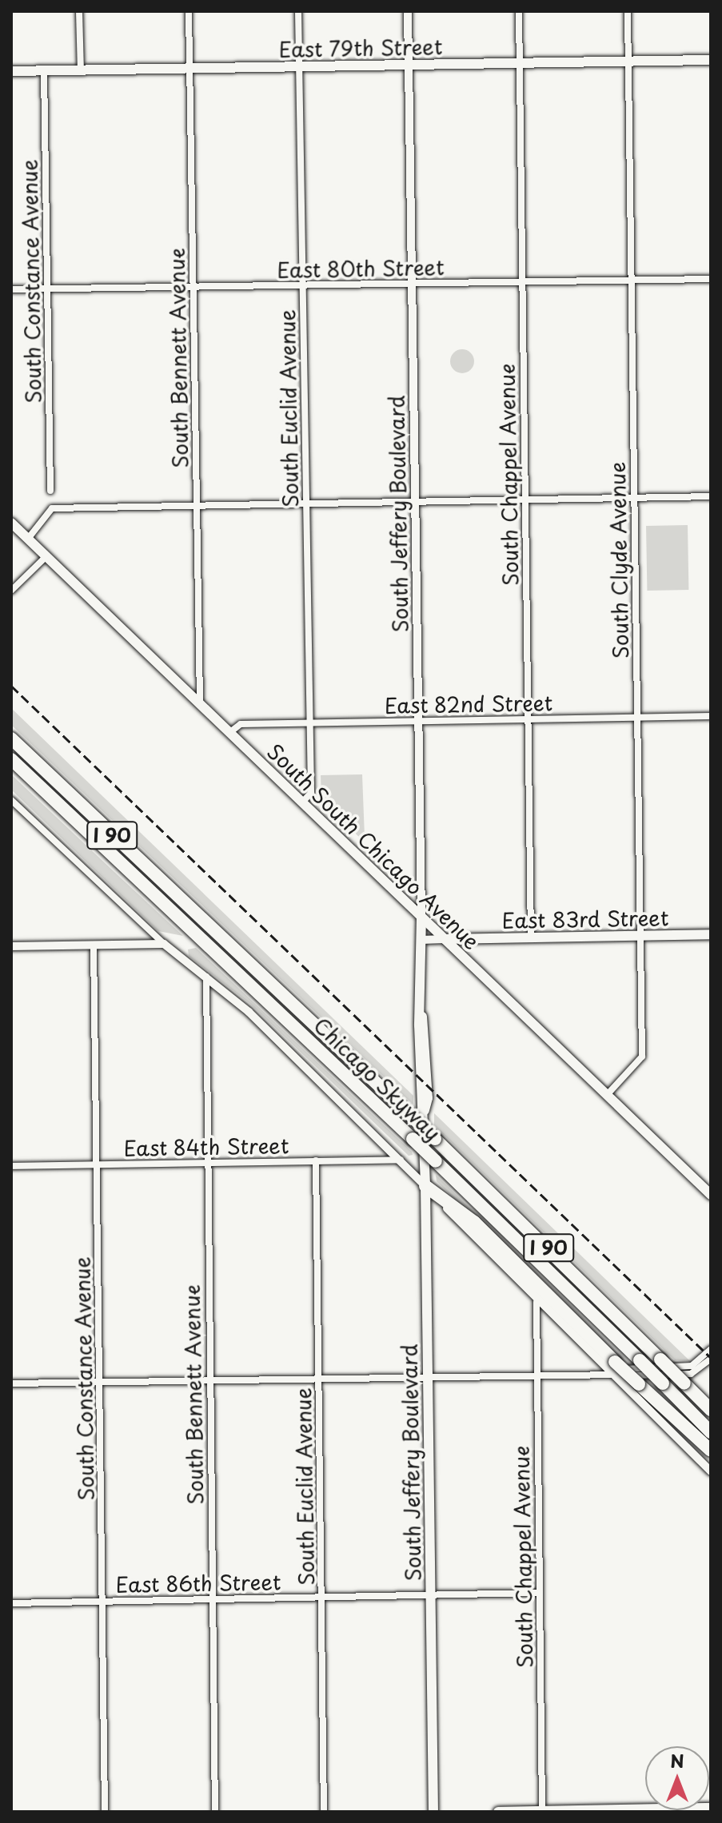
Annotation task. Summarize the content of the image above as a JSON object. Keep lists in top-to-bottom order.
{
  "streets": {
    "highway": ["I 90", "Chicago Skyway"],
    "main road": [
      "East 79th Street",
      "South Jeffery Boulevard",
      "South South Chicago Avenue",
      "East 83rd Street"
    ],
    "street": [
      "East 80th Street",
      "South Constance Avenue",
      "South Bennett Avenue",
      "South Euclid Avenue",
      "South Chappel Avenue",
      "South Clyde Avenue",
      "East 82nd Street",
      "East 84th Street",
      "East 86th Street"
    ]
  },
  "crossings": [
    ["East 79th Street", "South Constance Avenue"],
    ["East 79th Street", "South Bennett Avenue"],
    ["East 79th Street", "South Euclid Avenue"],
    ["East 79th Street", "South Chappel Avenue"],
    ["East 79th Street", "South Jeffery Boulevard"],
    ["East 79th Street", "South Clyde Avenue"],
    ["East 80th Street", "South Constance Avenue"],
    ["East 80th Street", "South Bennett Avenue"],
    ["East 80th Street", "South Euclid Avenue"],
    ["East 80th Street", "South Chappel Avenue"],
    ["East 80th Street", "South Jeffery Boulevard"],
    ["East 80th Street", "South Clyde Avenue"],
    ["South Constance Avenue", "East 84th Street"],
    ["South Constance Avenue", "East 86th Street"],
    ["South Bennett Avenue", "South South Chicago Avenue"],
    ["South Bennett Avenue", "East 84th Street"],
    ["South Bennett Avenue", "East 86th Street"],
    ["South Euclid Avenue", "East 82nd Street"],
    ["South Euclid Avenue", "South South Chicago Avenue"],
    ["South Euclid Avenue", "East 84th Street"],
    ["South Euclid Avenue", "East 86th Street"],
    ["South Chappel Avenue", "East 82nd Street"],
    ["South Chappel Avenue", "East 83rd Street"],
    ["South Chappel Avenue", "East 86th Street"],
    ["South Jeffery Boulevard", "East 82nd Street"],
    ["South Jeffery Boulevard", "South South Chicago Avenue"],
    ["South Jeffery Boulevard", "East 83rd Street"],
    ["South Jeffery Boulevard", "Chicago Skyway"],
    ["South Jeffery Boulevard", "East 86th Street"],
    ["South Clyde Avenue", "East 82nd Street"],
    ["South Clyde Avenue", "South South Chicago Avenue"],
    ["South Clyde Avenue", "East 83rd Street"],
    ["East 82nd Street", "South South Chicago Avenue"],
    ["South South Chicago Avenue", "East 83rd Street"]
  ],
  "north": "top"
}
